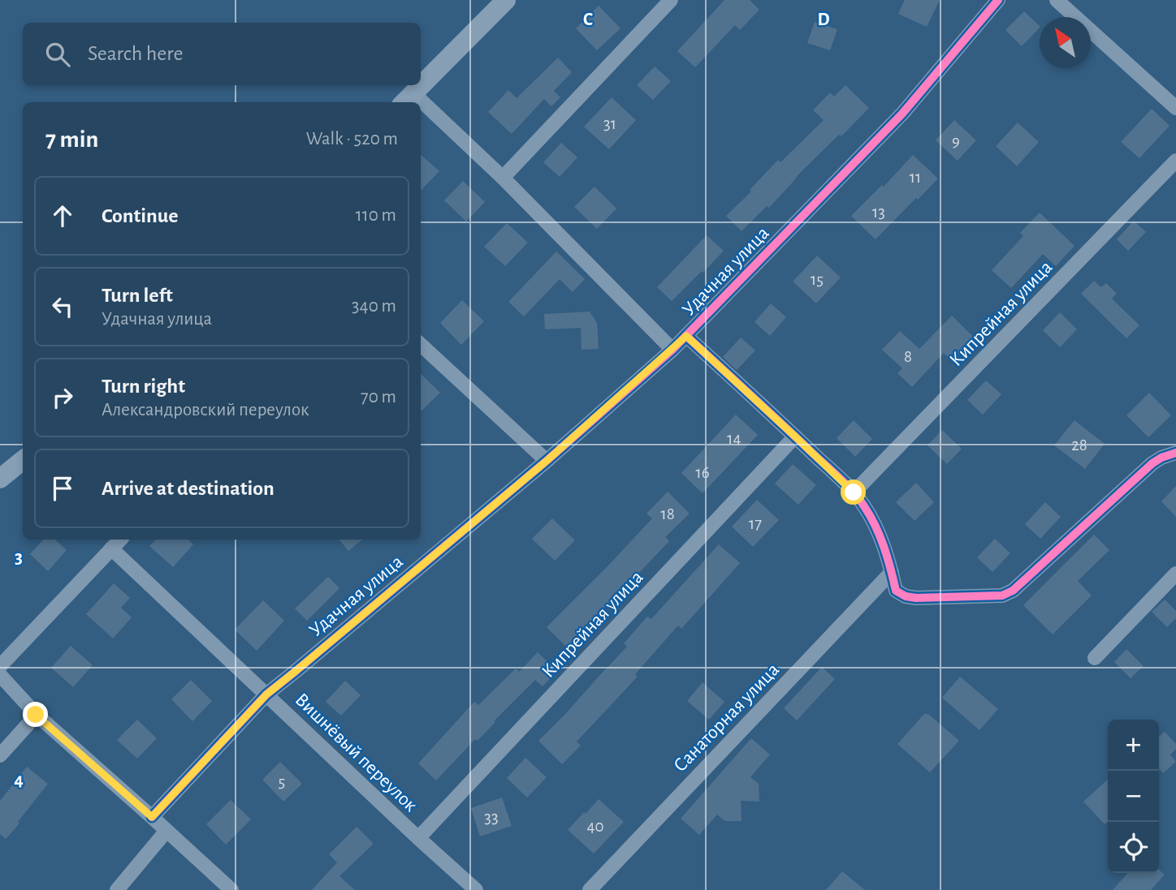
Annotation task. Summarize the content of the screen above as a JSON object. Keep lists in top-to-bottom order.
{
  "streets": {
    "street": [
      "Удачная улица",
      "Кипрейная улица",
      "Санаторная улица",
      "Вишнёвый переулок"
    ]
  },
  "crossings": [
    ["Удачная улица", "Вишнёвый переулок"],
    ["Кипрейная улица", "Вишнёвый переулок"]
  ],
  "house_numbers": [
    "31",
    "9",
    "11",
    "13",
    "15",
    "8",
    "14",
    "28",
    "16",
    "18",
    "17",
    "5",
    "33",
    "40"
  ],
  "north": "top left",
  "page": {
    "search": "Search here",
    "heading": ["7 min", "Walk · 520 m"],
    "list": [
      ["Continue", "110 m"],
      ["Turn left", "Удачная улица", "340 m"],
      ["Turn right", "Александровский переулок", "70 m"],
      "Arrive at destination"
    ],
    "map_buttons": ["+", "−"]
  },
  "grid": {
    "columns": ["C", "D"],
    "rows": ["3", "4"]
  }
}
